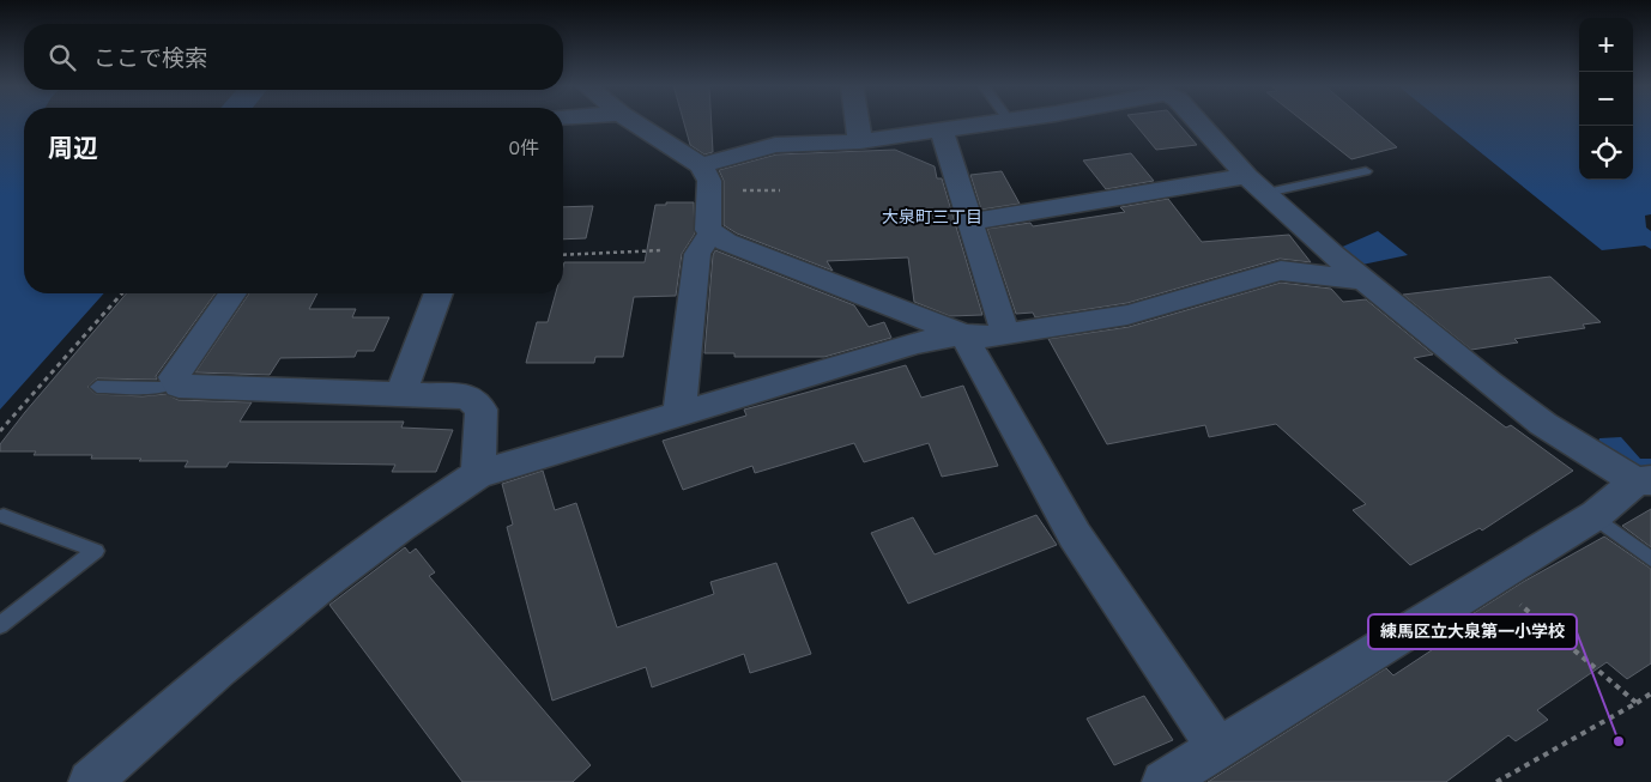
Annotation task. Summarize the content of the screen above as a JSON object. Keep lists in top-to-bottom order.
{
  "districts": ["大泉町三丁目"],
  "places": ["練馬区立大泉第一小学校"],
  "page": {
    "map_buttons": ["+", "−"],
    "search": "ここで検索",
    "heading": ["周辺", "0件"]
  }
}
